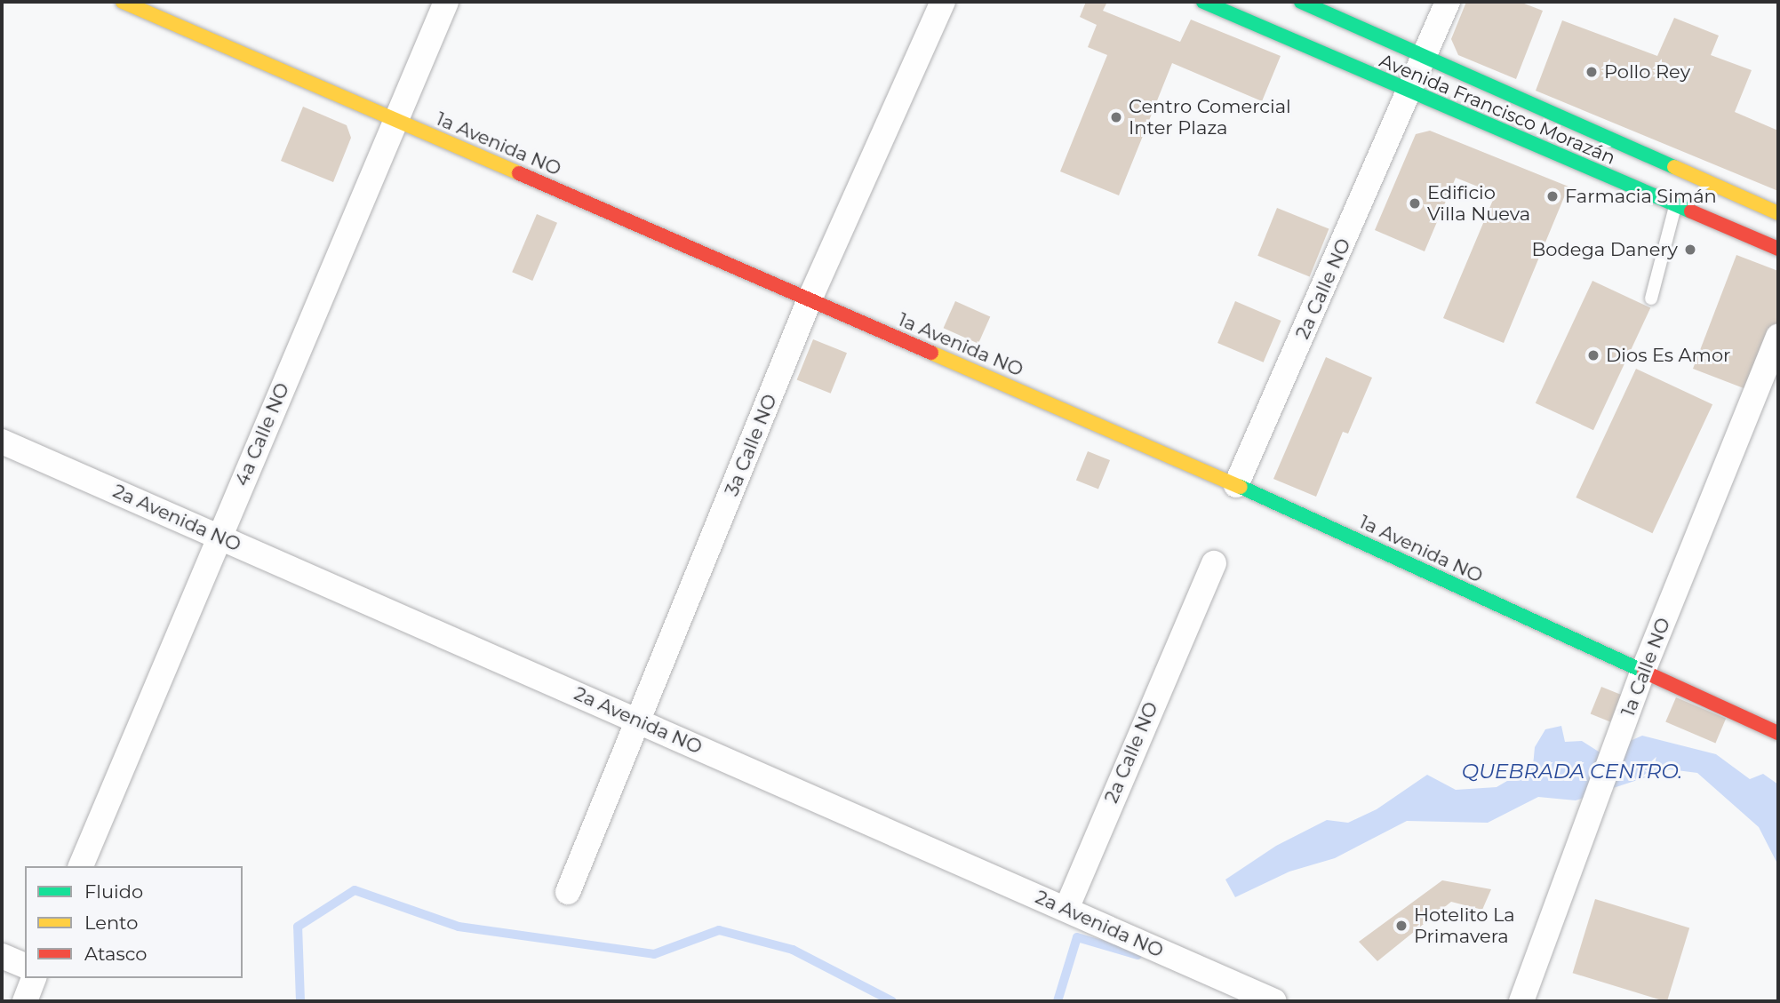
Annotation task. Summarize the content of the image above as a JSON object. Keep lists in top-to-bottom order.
{
  "streets": {
    "street": [
      "Avenida Francisco Morazán",
      "1a Avenida NO",
      "2a Calle NO",
      "4a Calle NO",
      "3a Calle NO",
      "2a Avenida NO",
      "1a Calle NO"
    ]
  },
  "crossings": [
    ["Avenida Francisco Morazán", "2a Calle NO"],
    ["1a Avenida NO", "2a Calle NO"],
    ["1a Avenida NO", "4a Calle NO"],
    ["1a Avenida NO", "3a Calle NO"],
    ["1a Avenida NO", "1a Calle NO"],
    ["2a Calle NO", "2a Avenida NO"],
    ["4a Calle NO", "2a Avenida NO"],
    ["3a Calle NO", "2a Avenida NO"]
  ],
  "water": ["QUEBRADA CENTRO."],
  "places": [
    "Pollo Rey",
    "Centro Comercial Inter Plaza",
    "Farmacia Simán",
    "Edificio Villa Nueva",
    "Bodega Danery",
    "Dios Es Amor",
    "Hotelito La Primavera"
  ],
  "legend": ["Fluido", "Lento", "Atasco"]
}
